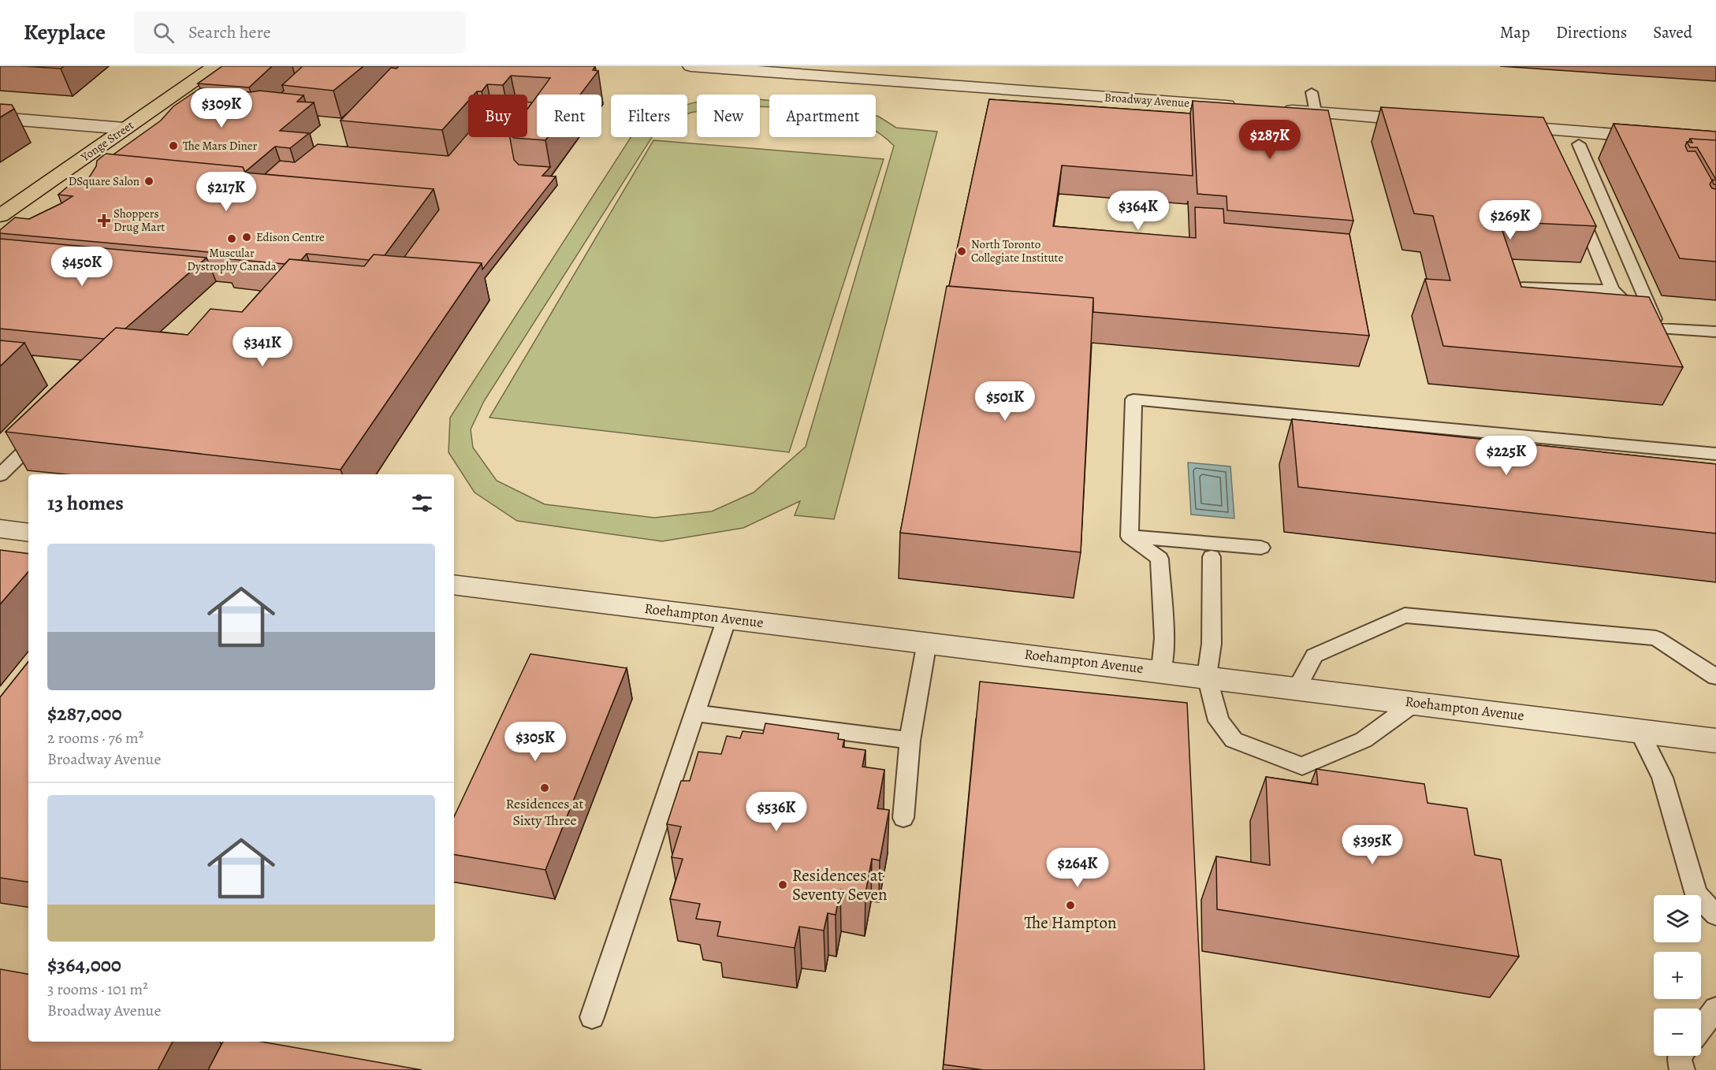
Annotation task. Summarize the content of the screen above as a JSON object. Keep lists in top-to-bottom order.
{
  "streets": {
    "main road": ["Yonge Street"],
    "street": ["Broadway Avenue", "Roehampton Avenue"]
  },
  "places": {
    "other": [
      "The Mars Diner",
      "DSquare Salon",
      "Edison Centre",
      "Muscular Dystrophy Canada",
      "North Toronto Collegiate Institute",
      "Residences at Sixty Three",
      "Residences at Seventy Seven",
      "The Hampton"
    ],
    "health": ["Shoppers Drug Mart"]
  },
  "page": {
    "header": "Keyplace",
    "search": "Search here",
    "nav": ["Map", "Directions", "Saved"],
    "price": [
      "$309K",
      "$287K",
      "$217K",
      "$364K",
      "$269K",
      "$450K",
      "$341K",
      "$501K",
      "$225K",
      "$305K",
      "$536K",
      "$395K",
      "$264K"
    ],
    "chip": [
      "Buy",
      "Rent",
      "Filters",
      "New",
      "Apartment"
    ],
    "heading": "13 homes",
    "list": [
      {
        "name": "$287,000",
        "note": "2 rooms · 76 m² · Broadway Avenue"
      },
      {
        "name": "$364,000",
        "note": "3 rooms · 101 m² · Broadway Avenue"
      }
    ],
    "map_buttons": ["+", "−"]
  }
}
